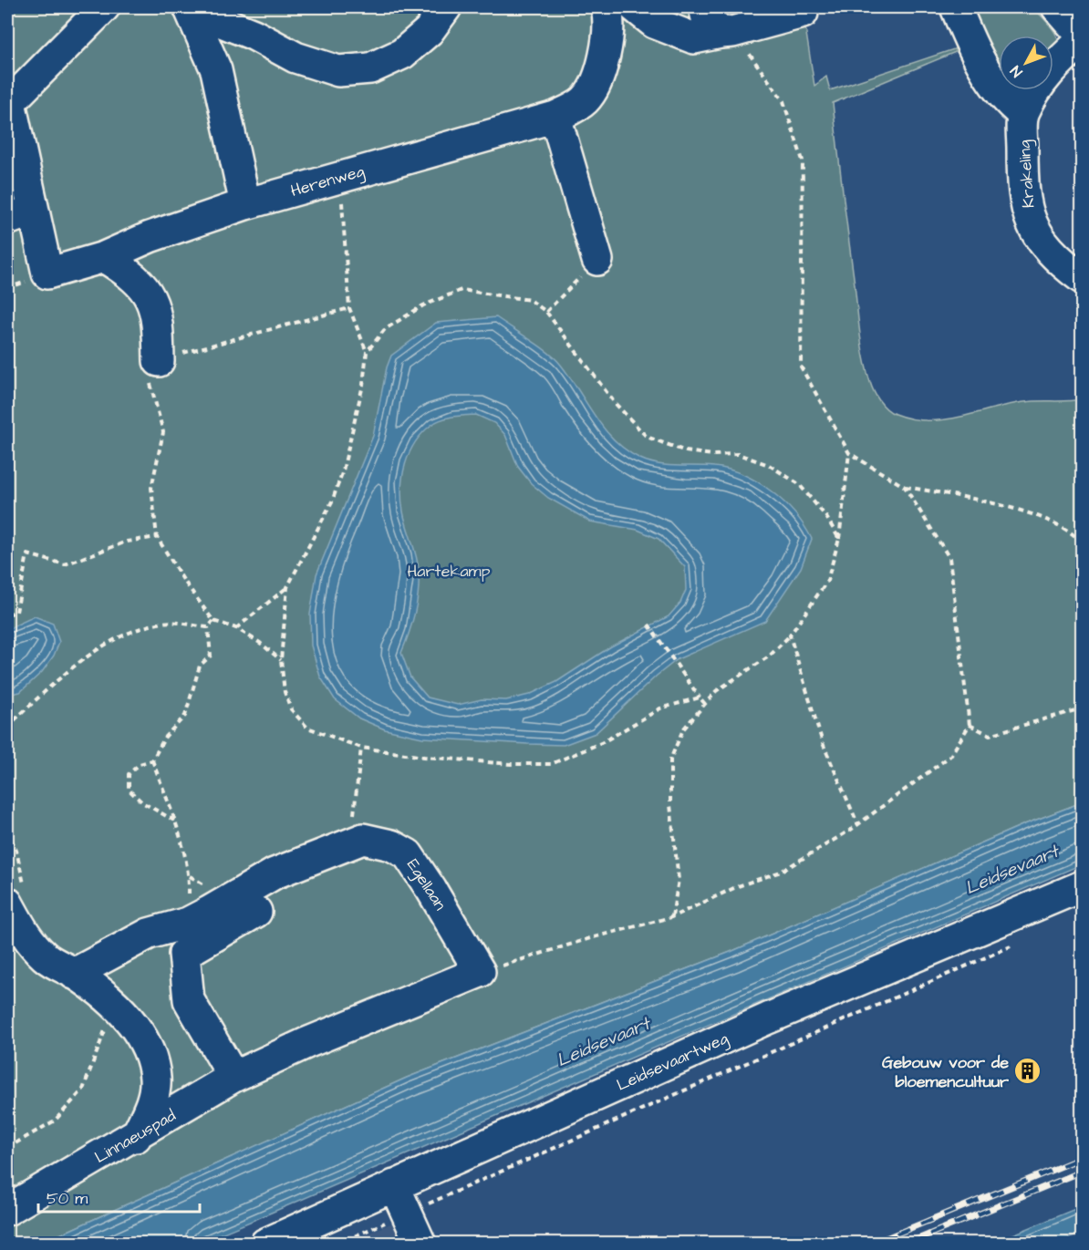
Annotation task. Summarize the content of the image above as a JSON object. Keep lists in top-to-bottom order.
{
  "streets": {
    "street": [
      "Krakeling",
      "Herenweg",
      "Egellaan",
      "Leidsevaartweg",
      "Linnaeuspad"
    ]
  },
  "water": ["Leidsevaart"],
  "parks": ["Hartekamp"],
  "places": {
    "building": ["Gebouw voor de bloemencultuur"]
  },
  "scale_bar": "50 m",
  "north": "bottom left"
}
